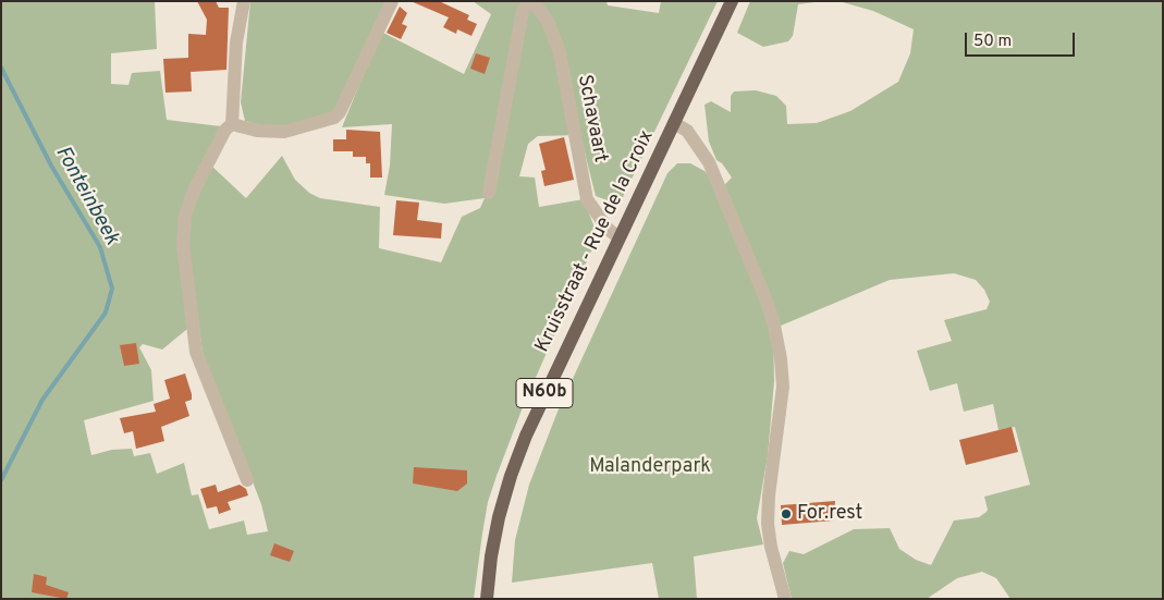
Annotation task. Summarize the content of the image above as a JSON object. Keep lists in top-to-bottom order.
{
  "streets": {
    "main road": ["Kruisstraat - Rue de la Croix", "N60b"],
    "street": ["Schavaart"]
  },
  "crossings": [
    ["Schavaart", "Kruisstraat - Rue de la Croix"]
  ],
  "water": ["Fonteinbeek"],
  "parks": ["Malanderpark"],
  "places": ["For.rest"],
  "scale_bar": "50 m"
}
